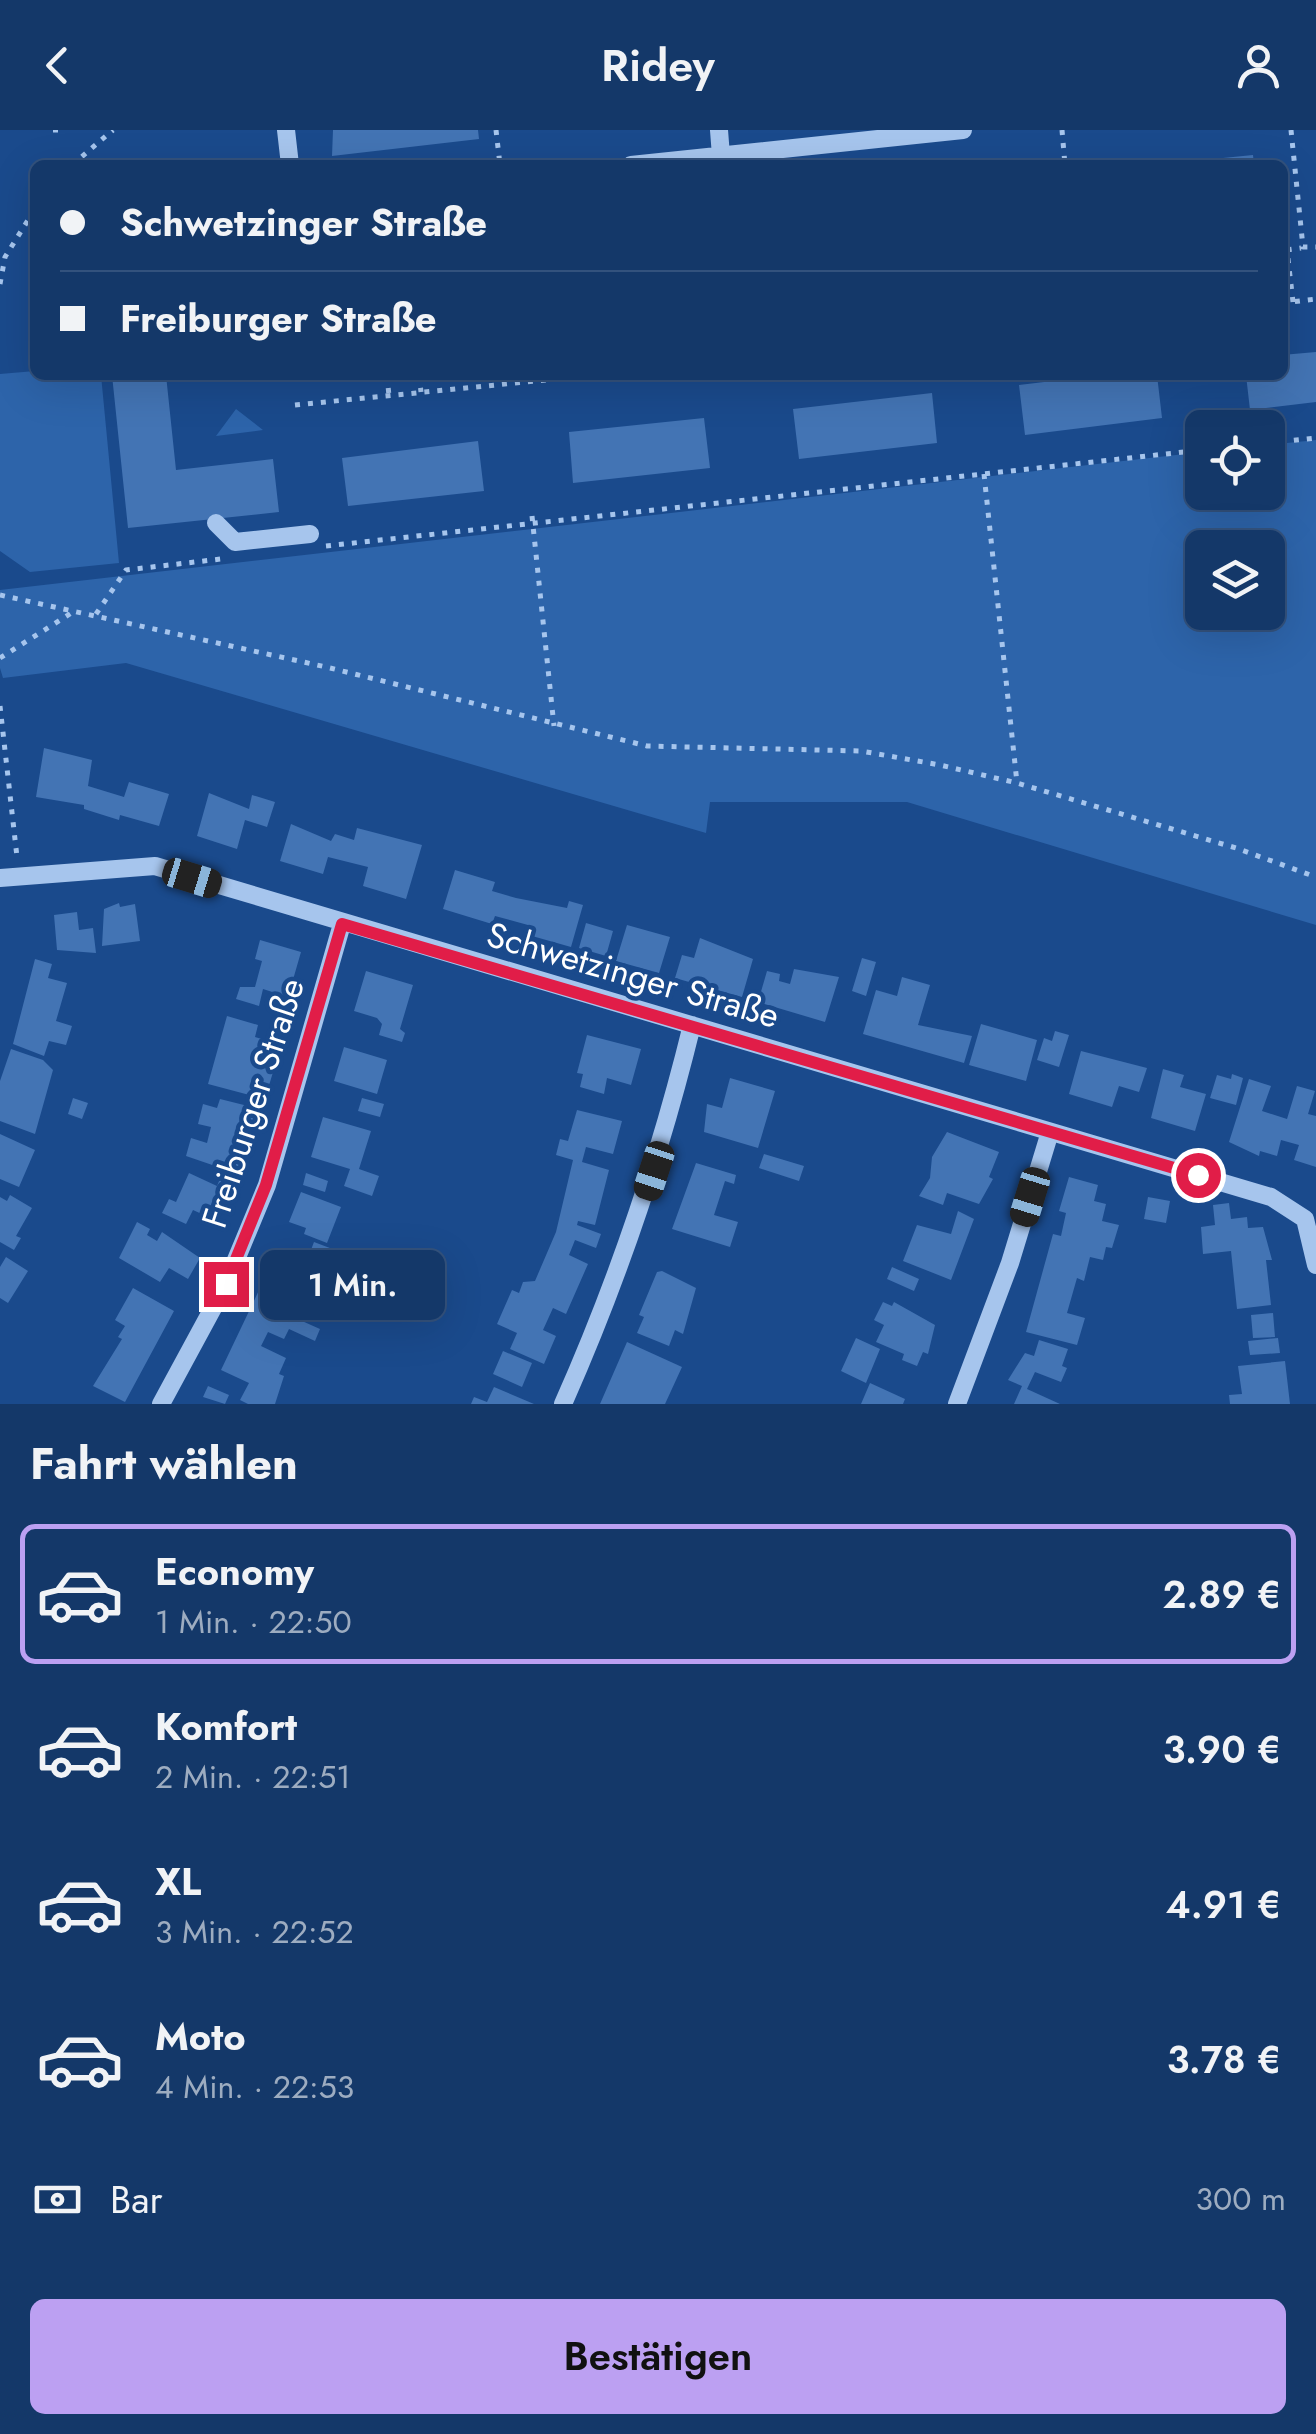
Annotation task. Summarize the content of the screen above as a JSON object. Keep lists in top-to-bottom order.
{
  "streets": {
    "street": ["Schwetzinger Straße", "Freiburger Straße"]
  },
  "crossings": [
    ["Schwetzinger Straße", "Freiburger Straße"]
  ],
  "page": {
    "header": "Ridey",
    "banner": ["Schwetzinger Straße", "Freiburger Straße"],
    "bubble": "1 Min.",
    "heading": "Fahrt wählen",
    "list": [
      {
        "name": "Economy",
        "note": "1 Min. · 22:50",
        "value": "2.89 €"
      },
      {
        "name": "Komfort",
        "note": "2 Min. · 22:51",
        "value": "3.90 €"
      },
      {
        "name": "XL",
        "note": "3 Min. · 22:52",
        "value": "4.91 €"
      },
      {
        "name": "Moto",
        "note": "4 Min. · 22:53",
        "value": "3.78 €"
      }
    ],
    "pay": ["Bar", "300 m"],
    "buttons": "Bestätigen"
  }
}
